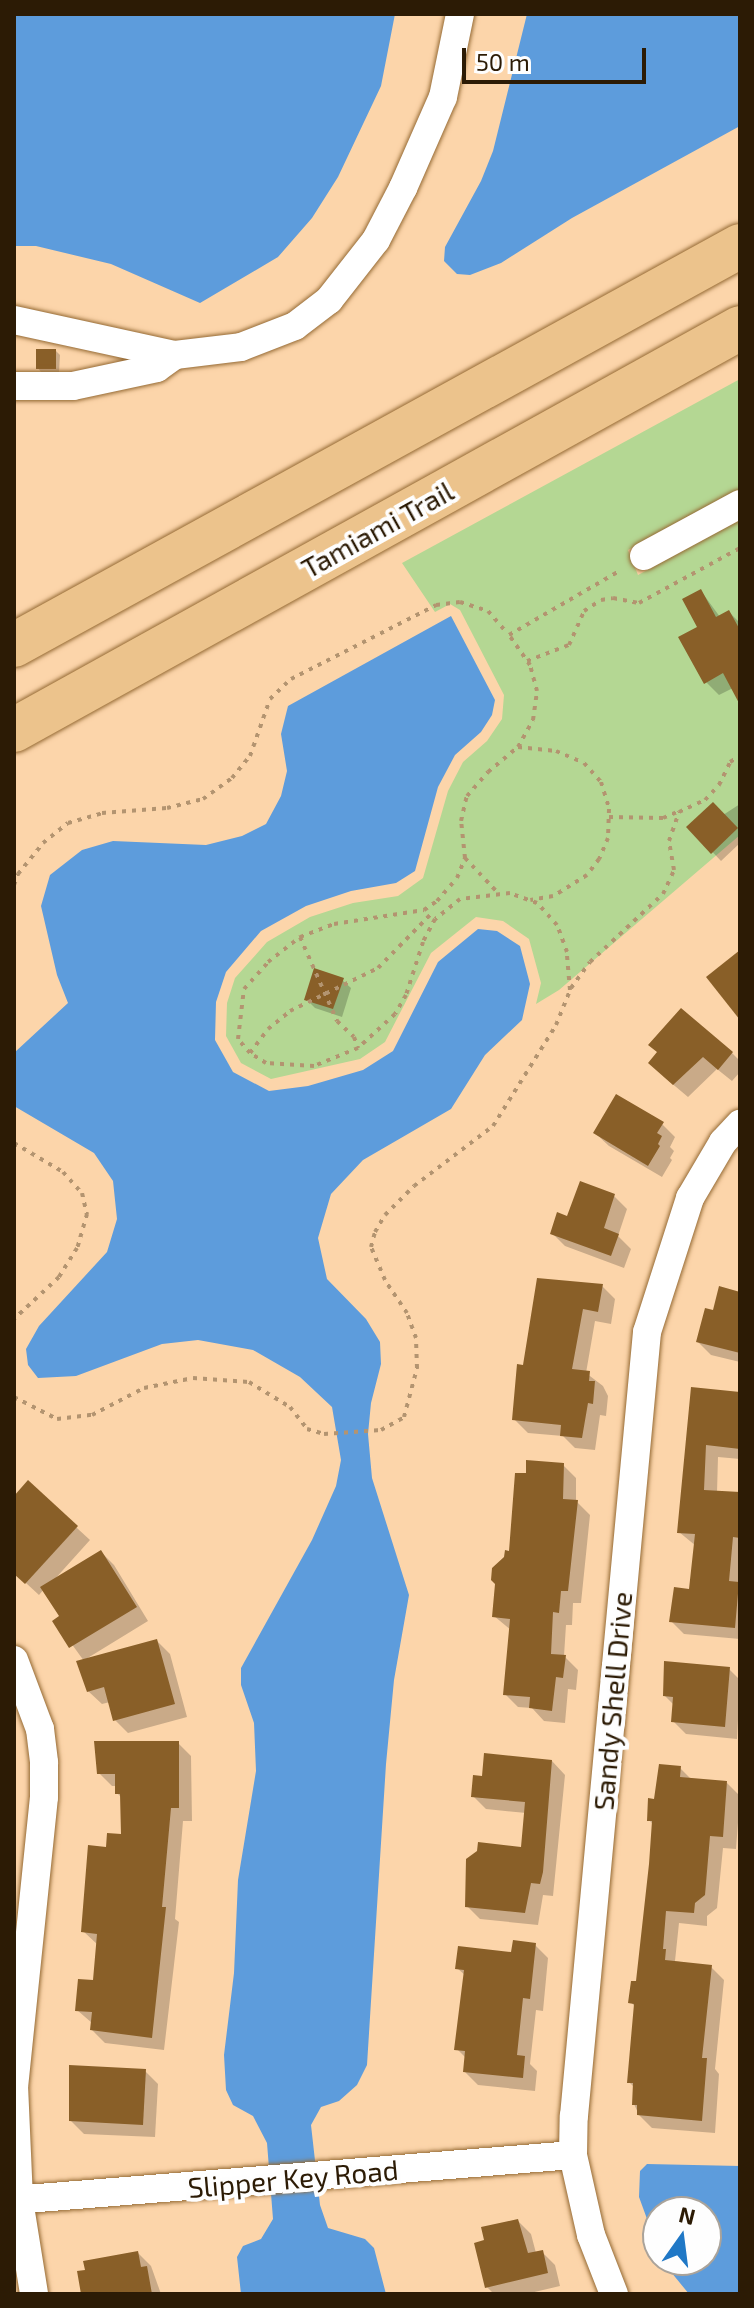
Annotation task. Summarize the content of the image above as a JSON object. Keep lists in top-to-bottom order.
{
  "streets": {
    "main road": ["Tamiami Trail"],
    "street": ["Sandy Shell Drive", "Slipper Key Road"]
  },
  "crossings": [
    ["Sandy Shell Drive", "Slipper Key Road"]
  ],
  "scale_bar": "50 m",
  "north": "top"
}
